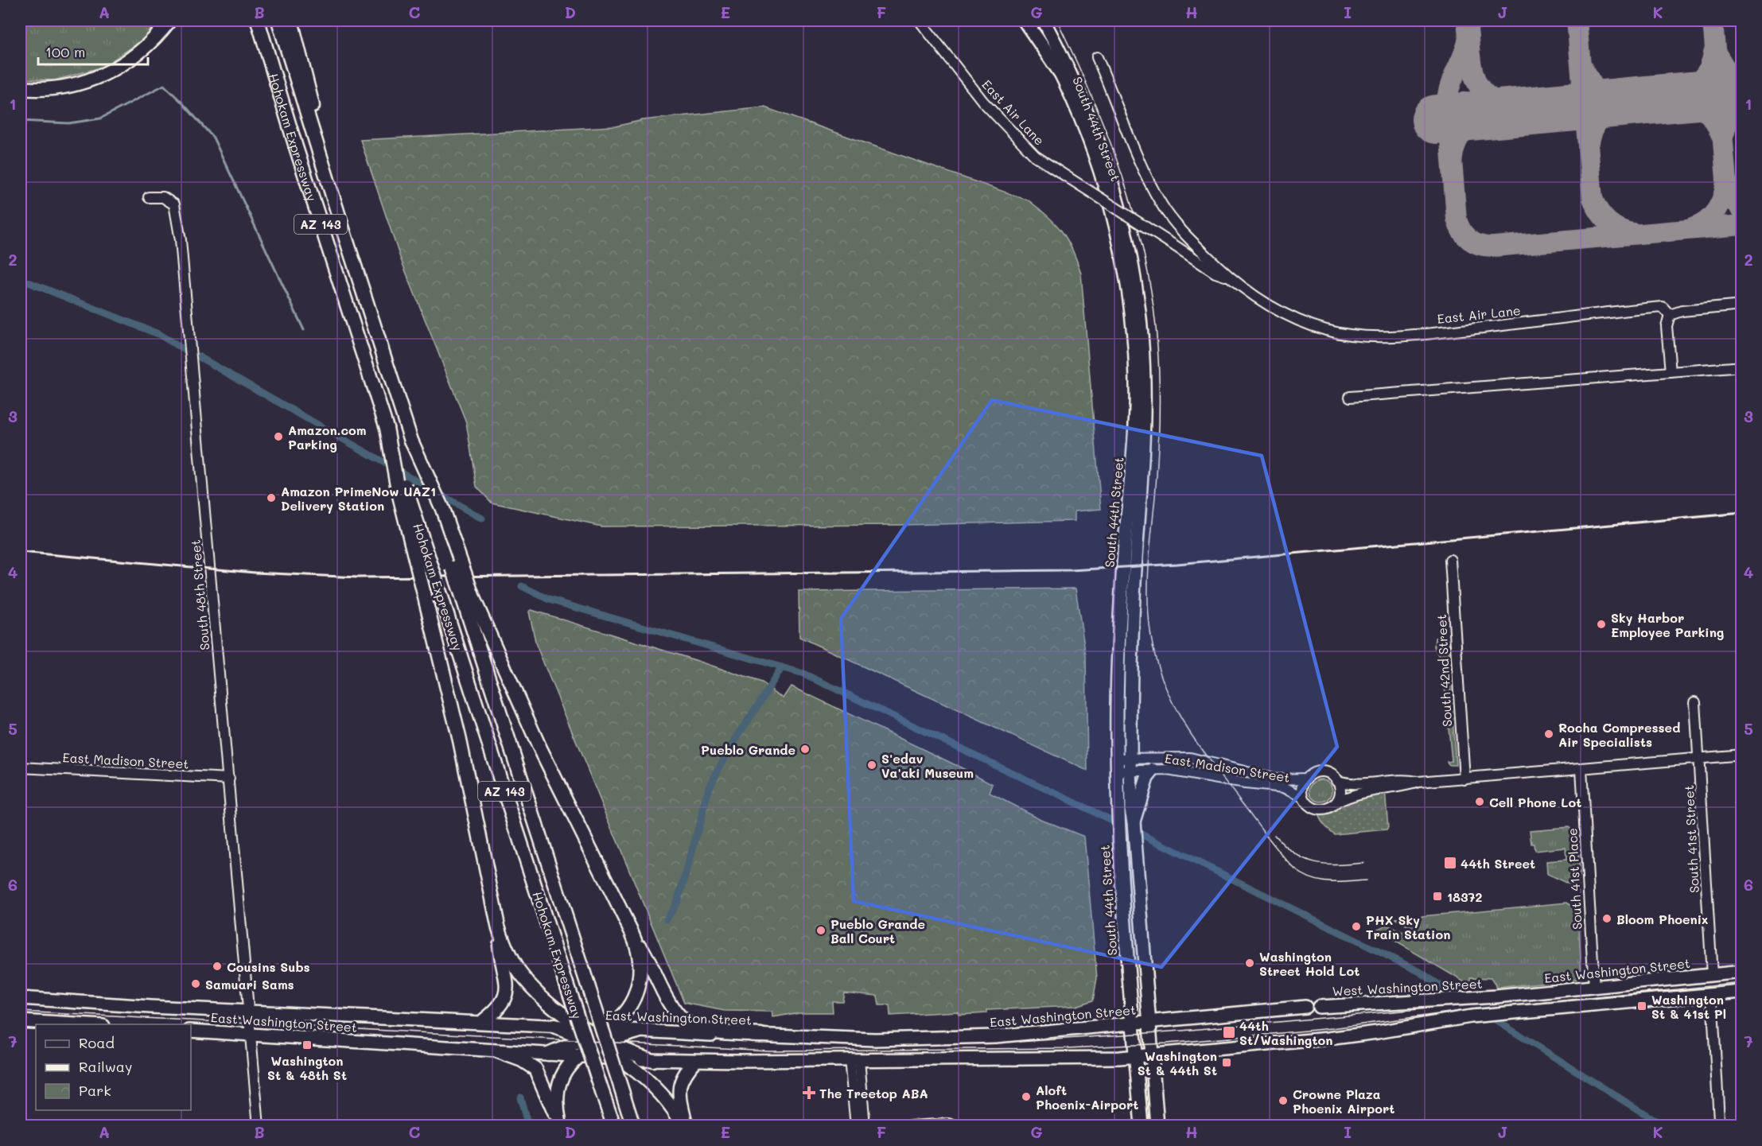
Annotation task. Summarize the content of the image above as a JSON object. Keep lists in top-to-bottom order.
{
  "streets": {
    "highway": ["Hohokam Expressway", "AZ 143"],
    "main road": ["South 44th Street", "East Washington Street", "West Washington Street"],
    "street": [
      "East Air Lane",
      "South 48th Street",
      "South 42nd Street",
      "East Madison Street",
      "South 41st Street",
      "South 41st Place"
    ]
  },
  "crossings": [
    ["South 44th Street", "East Madison Street"],
    ["South 44th Street", "East Washington Street"],
    ["South 48th Street", "East Madison Street"],
    ["South 48th Street", "East Washington Street"],
    ["South 41st Street", "East Washington Street"],
    ["South 41st Place", "East Washington Street"],
    ["East Washington Street", "West Washington Street"]
  ],
  "places": {
    "other": [
      "Amazon.com Parking",
      "Amazon PrimeNow UAZ1 Delivery Station",
      "Sky Harbor Employee Parking",
      "Rocha Compressed Air Specialists",
      "Pueblo Grande",
      "S'edav Va'aki Museum",
      "Cell Phone Lot",
      "Bloom Phoenix",
      "PHX Sky Train Station",
      "Pueblo Grande Ball Court",
      "Washington Street Hold Lot",
      "Cousins Subs",
      "Samuari Sams",
      "Aloft Phoenix-Airport",
      "Crowne Plaza Phoenix Airport"
    ],
    "transit": [
      "44th Street",
      "18372",
      "Washington St & 41st Pl",
      "44th St/Washington",
      "Washington St & 48th St",
      "Washington St & 44th St"
    ],
    "health": ["The Treetop ABA"]
  },
  "legend": ["Road", "Railway", "Park"],
  "scale_bar": "100 m",
  "grid": {
    "columns": [
      "A",
      "B",
      "C",
      "D",
      "E",
      "F",
      "G",
      "H",
      "I",
      "J",
      "K"
    ],
    "rows": [
      "1",
      "2",
      "3",
      "4",
      "5",
      "6",
      "7"
    ]
  }
}
